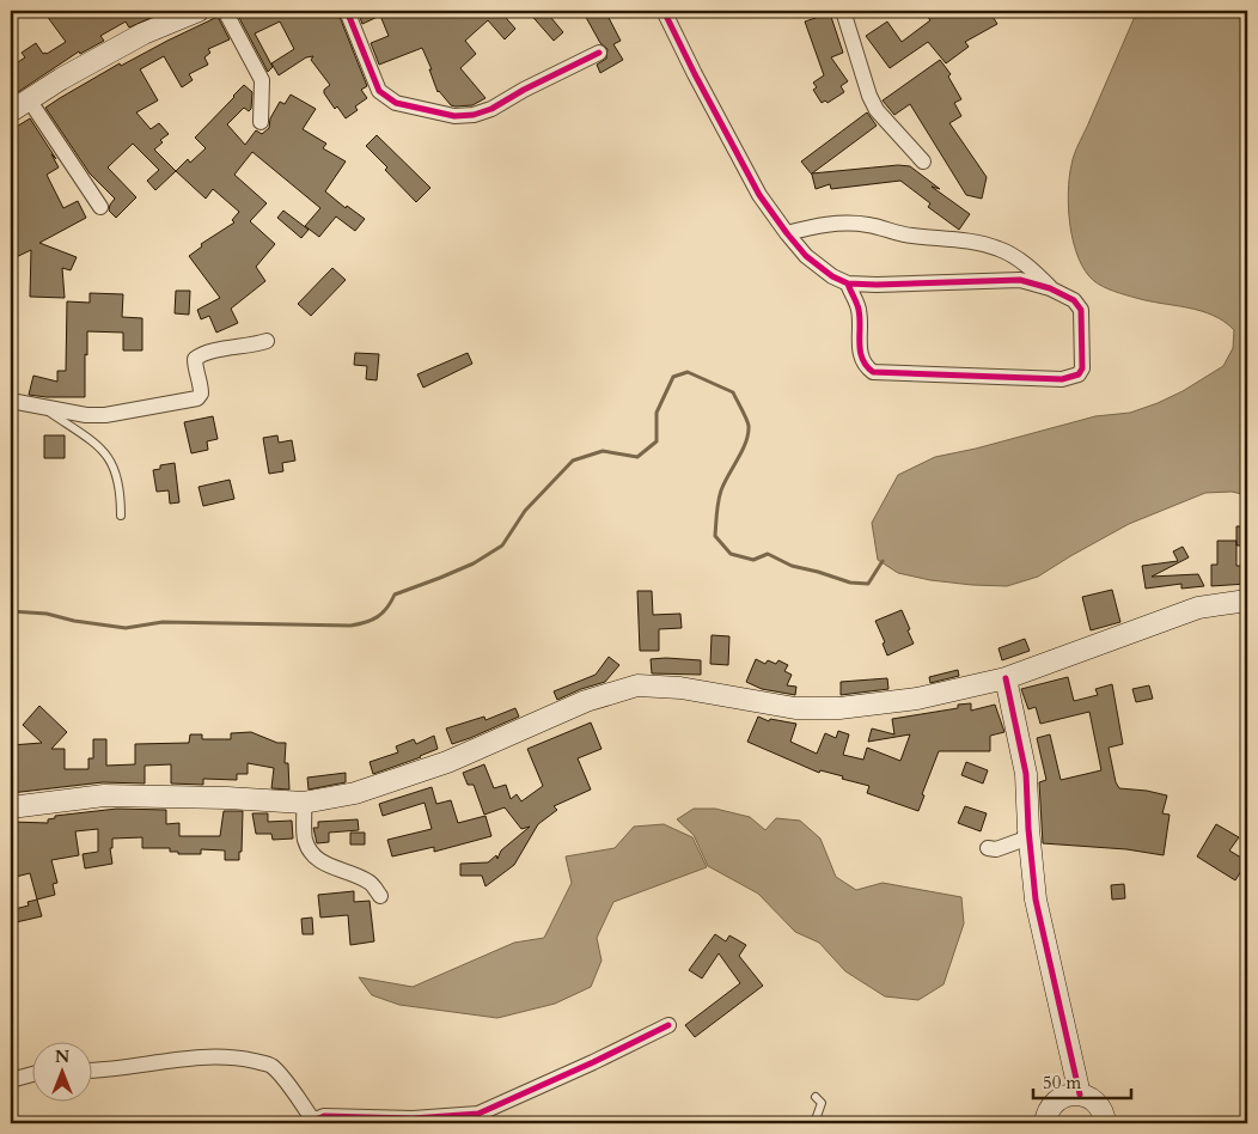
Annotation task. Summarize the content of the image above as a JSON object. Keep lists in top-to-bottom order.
{
  "scale_bar": "50 m",
  "north": "top"
}
